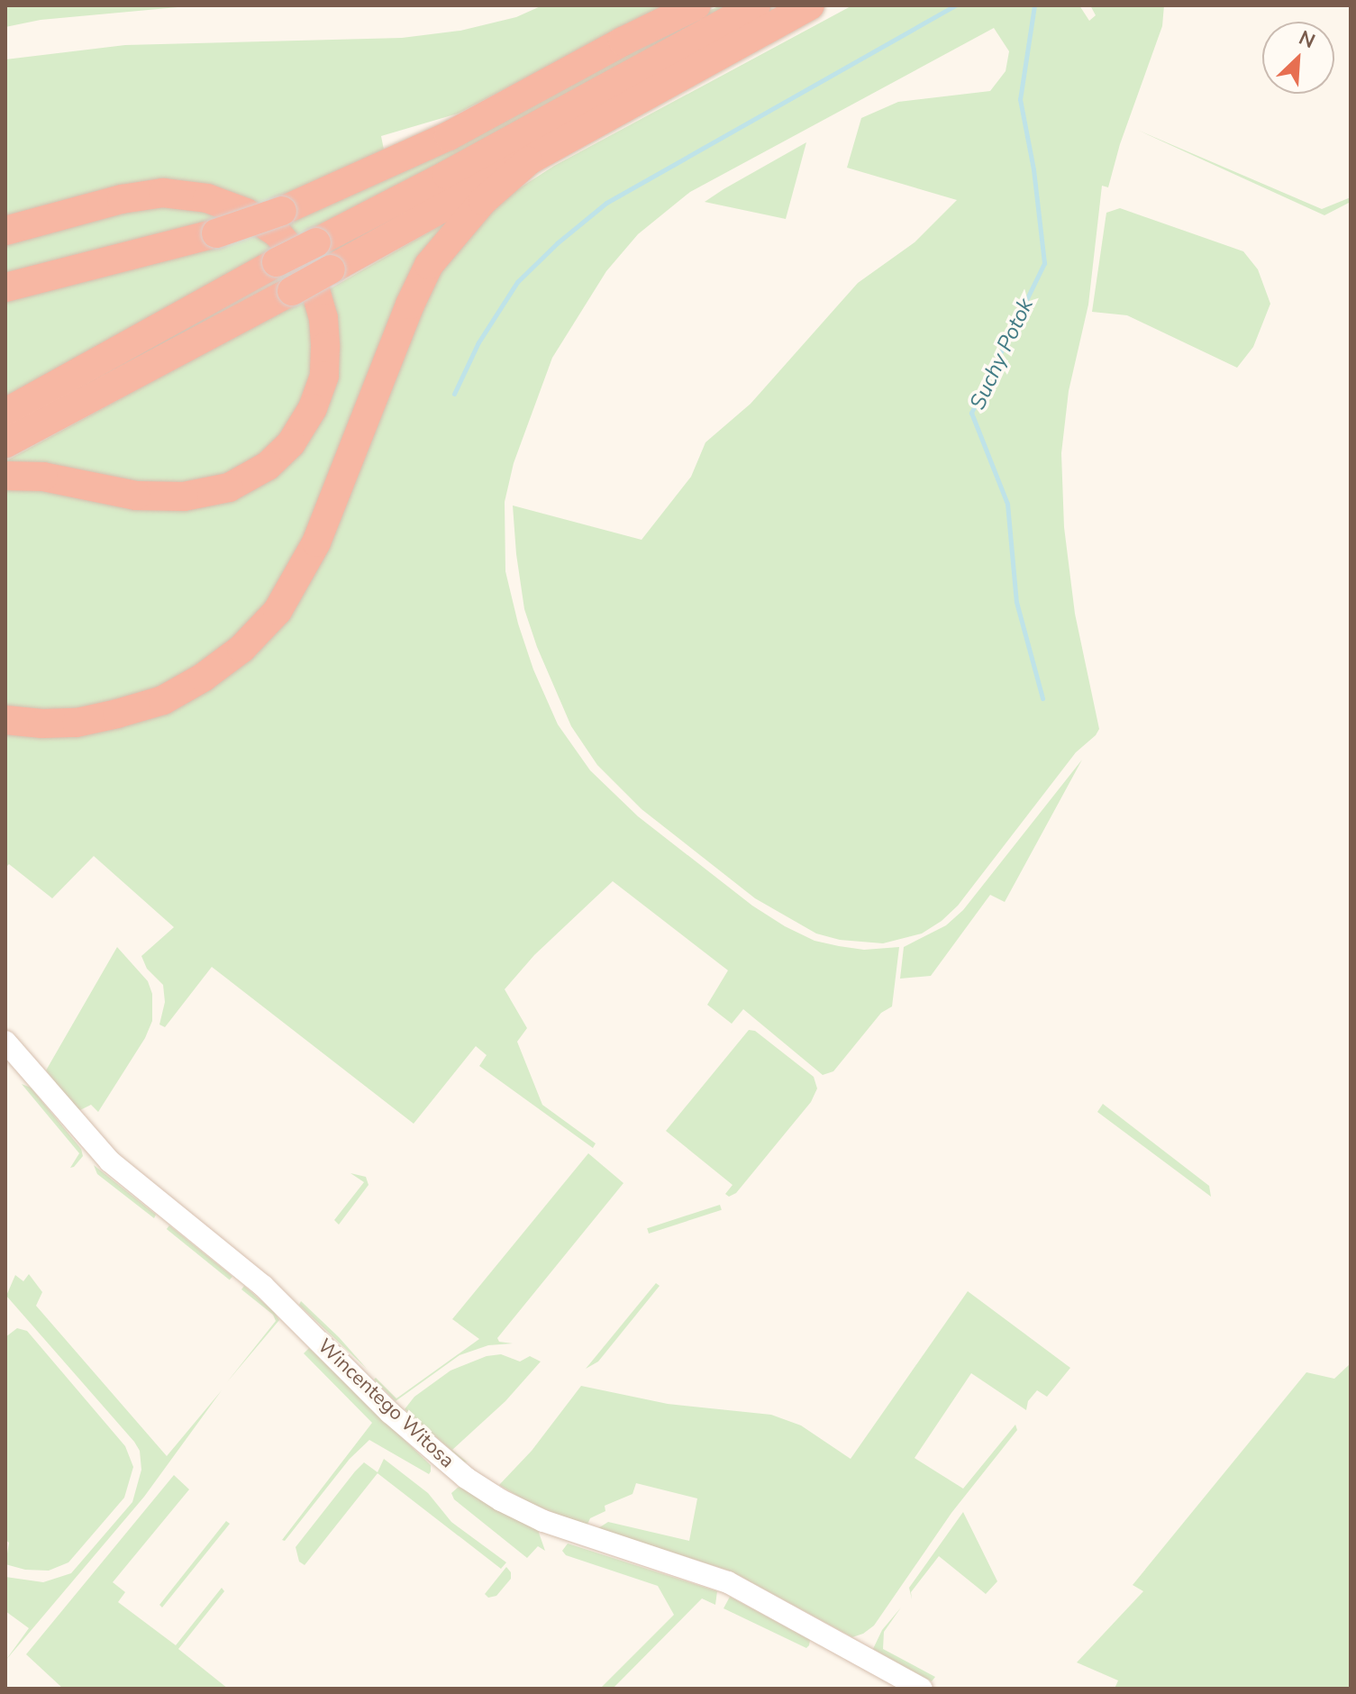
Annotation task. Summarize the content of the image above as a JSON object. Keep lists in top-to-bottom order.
{
  "streets": {
    "street": ["Wincentego Witosa"]
  },
  "water": ["Suchy Potok"],
  "north": "top right"
}
